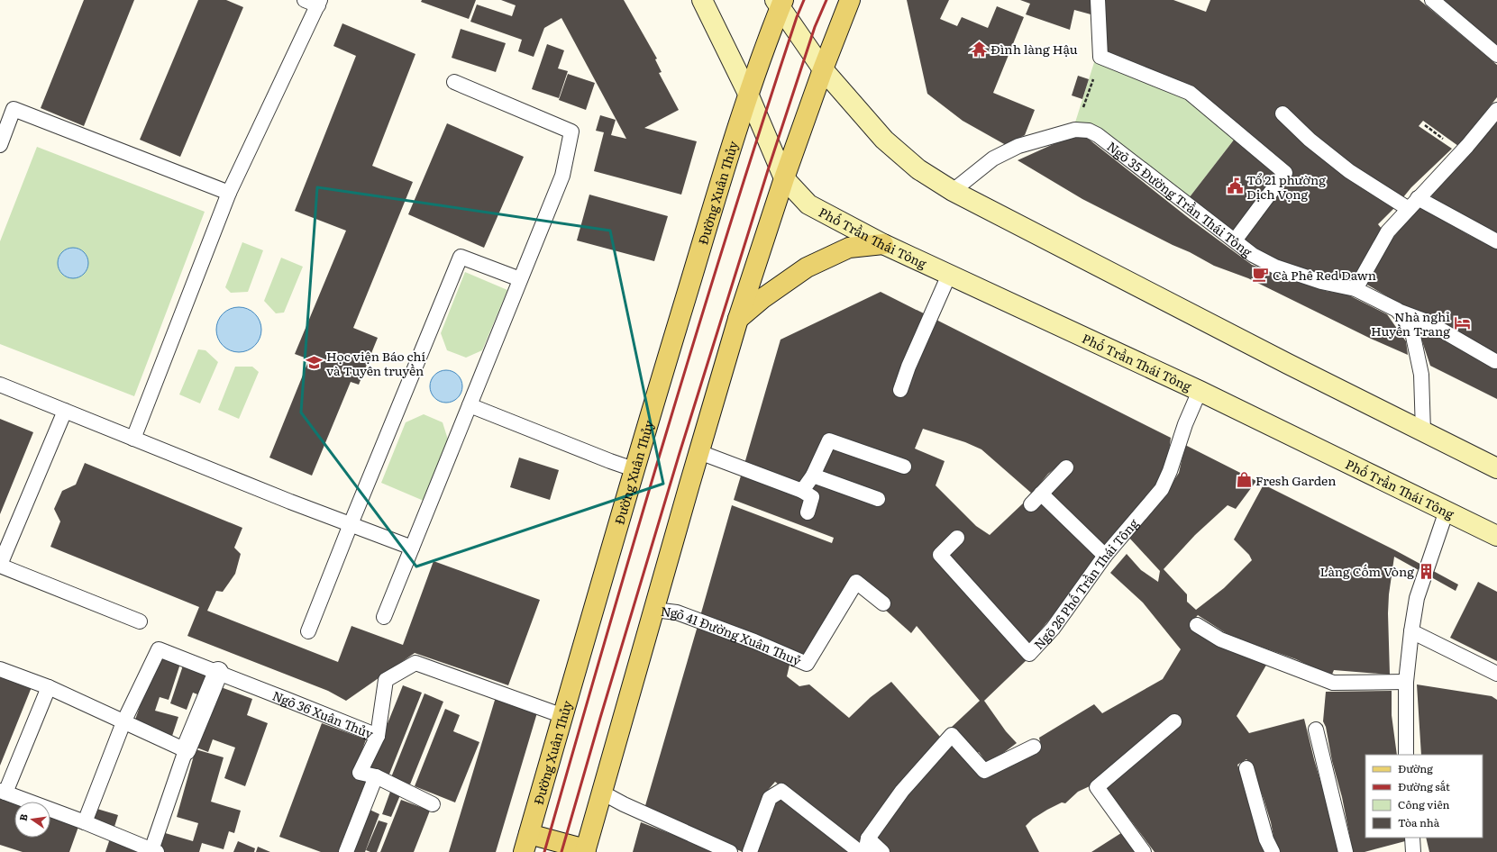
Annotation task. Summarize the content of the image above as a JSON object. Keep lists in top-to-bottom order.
{
  "streets": {
    "main road": ["Đường Xuân Thủy", "Phố Trần Thái Tông"],
    "lane": [
      "Ngõ 35 Đường Trần Thái Tông",
      "Ngõ 26 Phố Trần Thái Tông",
      "Ngõ 41 Đường Xuân Thuỷ",
      "Ngõ 36 Xuân Thủy"
    ]
  },
  "crossings": [
    ["Đường Xuân Thủy", "Phố Trần Thái Tông"],
    ["Đường Xuân Thủy", "Ngõ 36 Xuân Thủy"],
    ["Phố Trần Thái Tông", "Ngõ 26 Phố Trần Thái Tông"]
  ],
  "places": {
    "temple": ["Đình làng Hậu"],
    "public building": ["Tổ 21 phường Dịch Vọng"],
    "cafe": ["Cà Phê Red Dawn"],
    "hotel": ["Nhà nghỉ Huyền Trang"],
    "school or university": ["Học viện Báo chí và Tuyên truyền"],
    "shop": ["Fresh Garden"],
    "building": ["Làng Cốm Vòng"]
  },
  "legend": [
    "Đường",
    "Đường sắt",
    "Công viên",
    "Tòa nhà"
  ],
  "north": "left"
}
